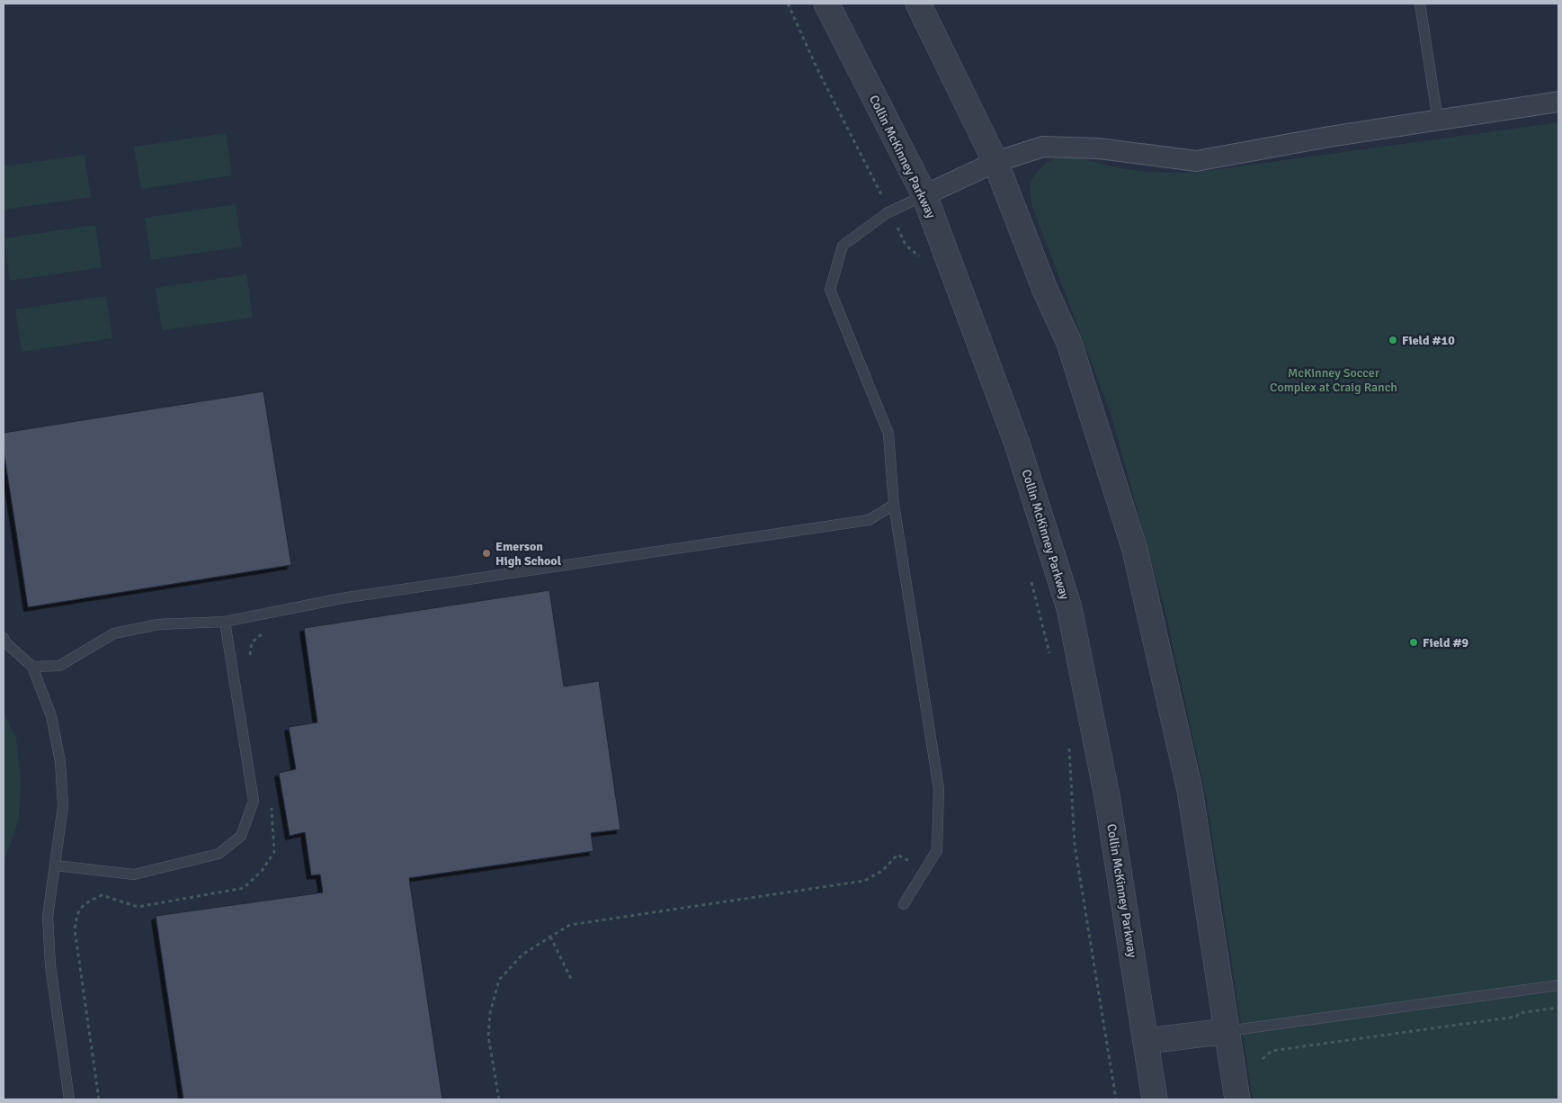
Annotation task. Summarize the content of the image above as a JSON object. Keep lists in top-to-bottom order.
{
  "streets": {
    "street": ["Collin McKinney Parkway"]
  },
  "parks": ["McKinney Soccer Complex at Craig Ranch"],
  "places": ["Field #10", "Emerson High School", "Field #9"]
}
